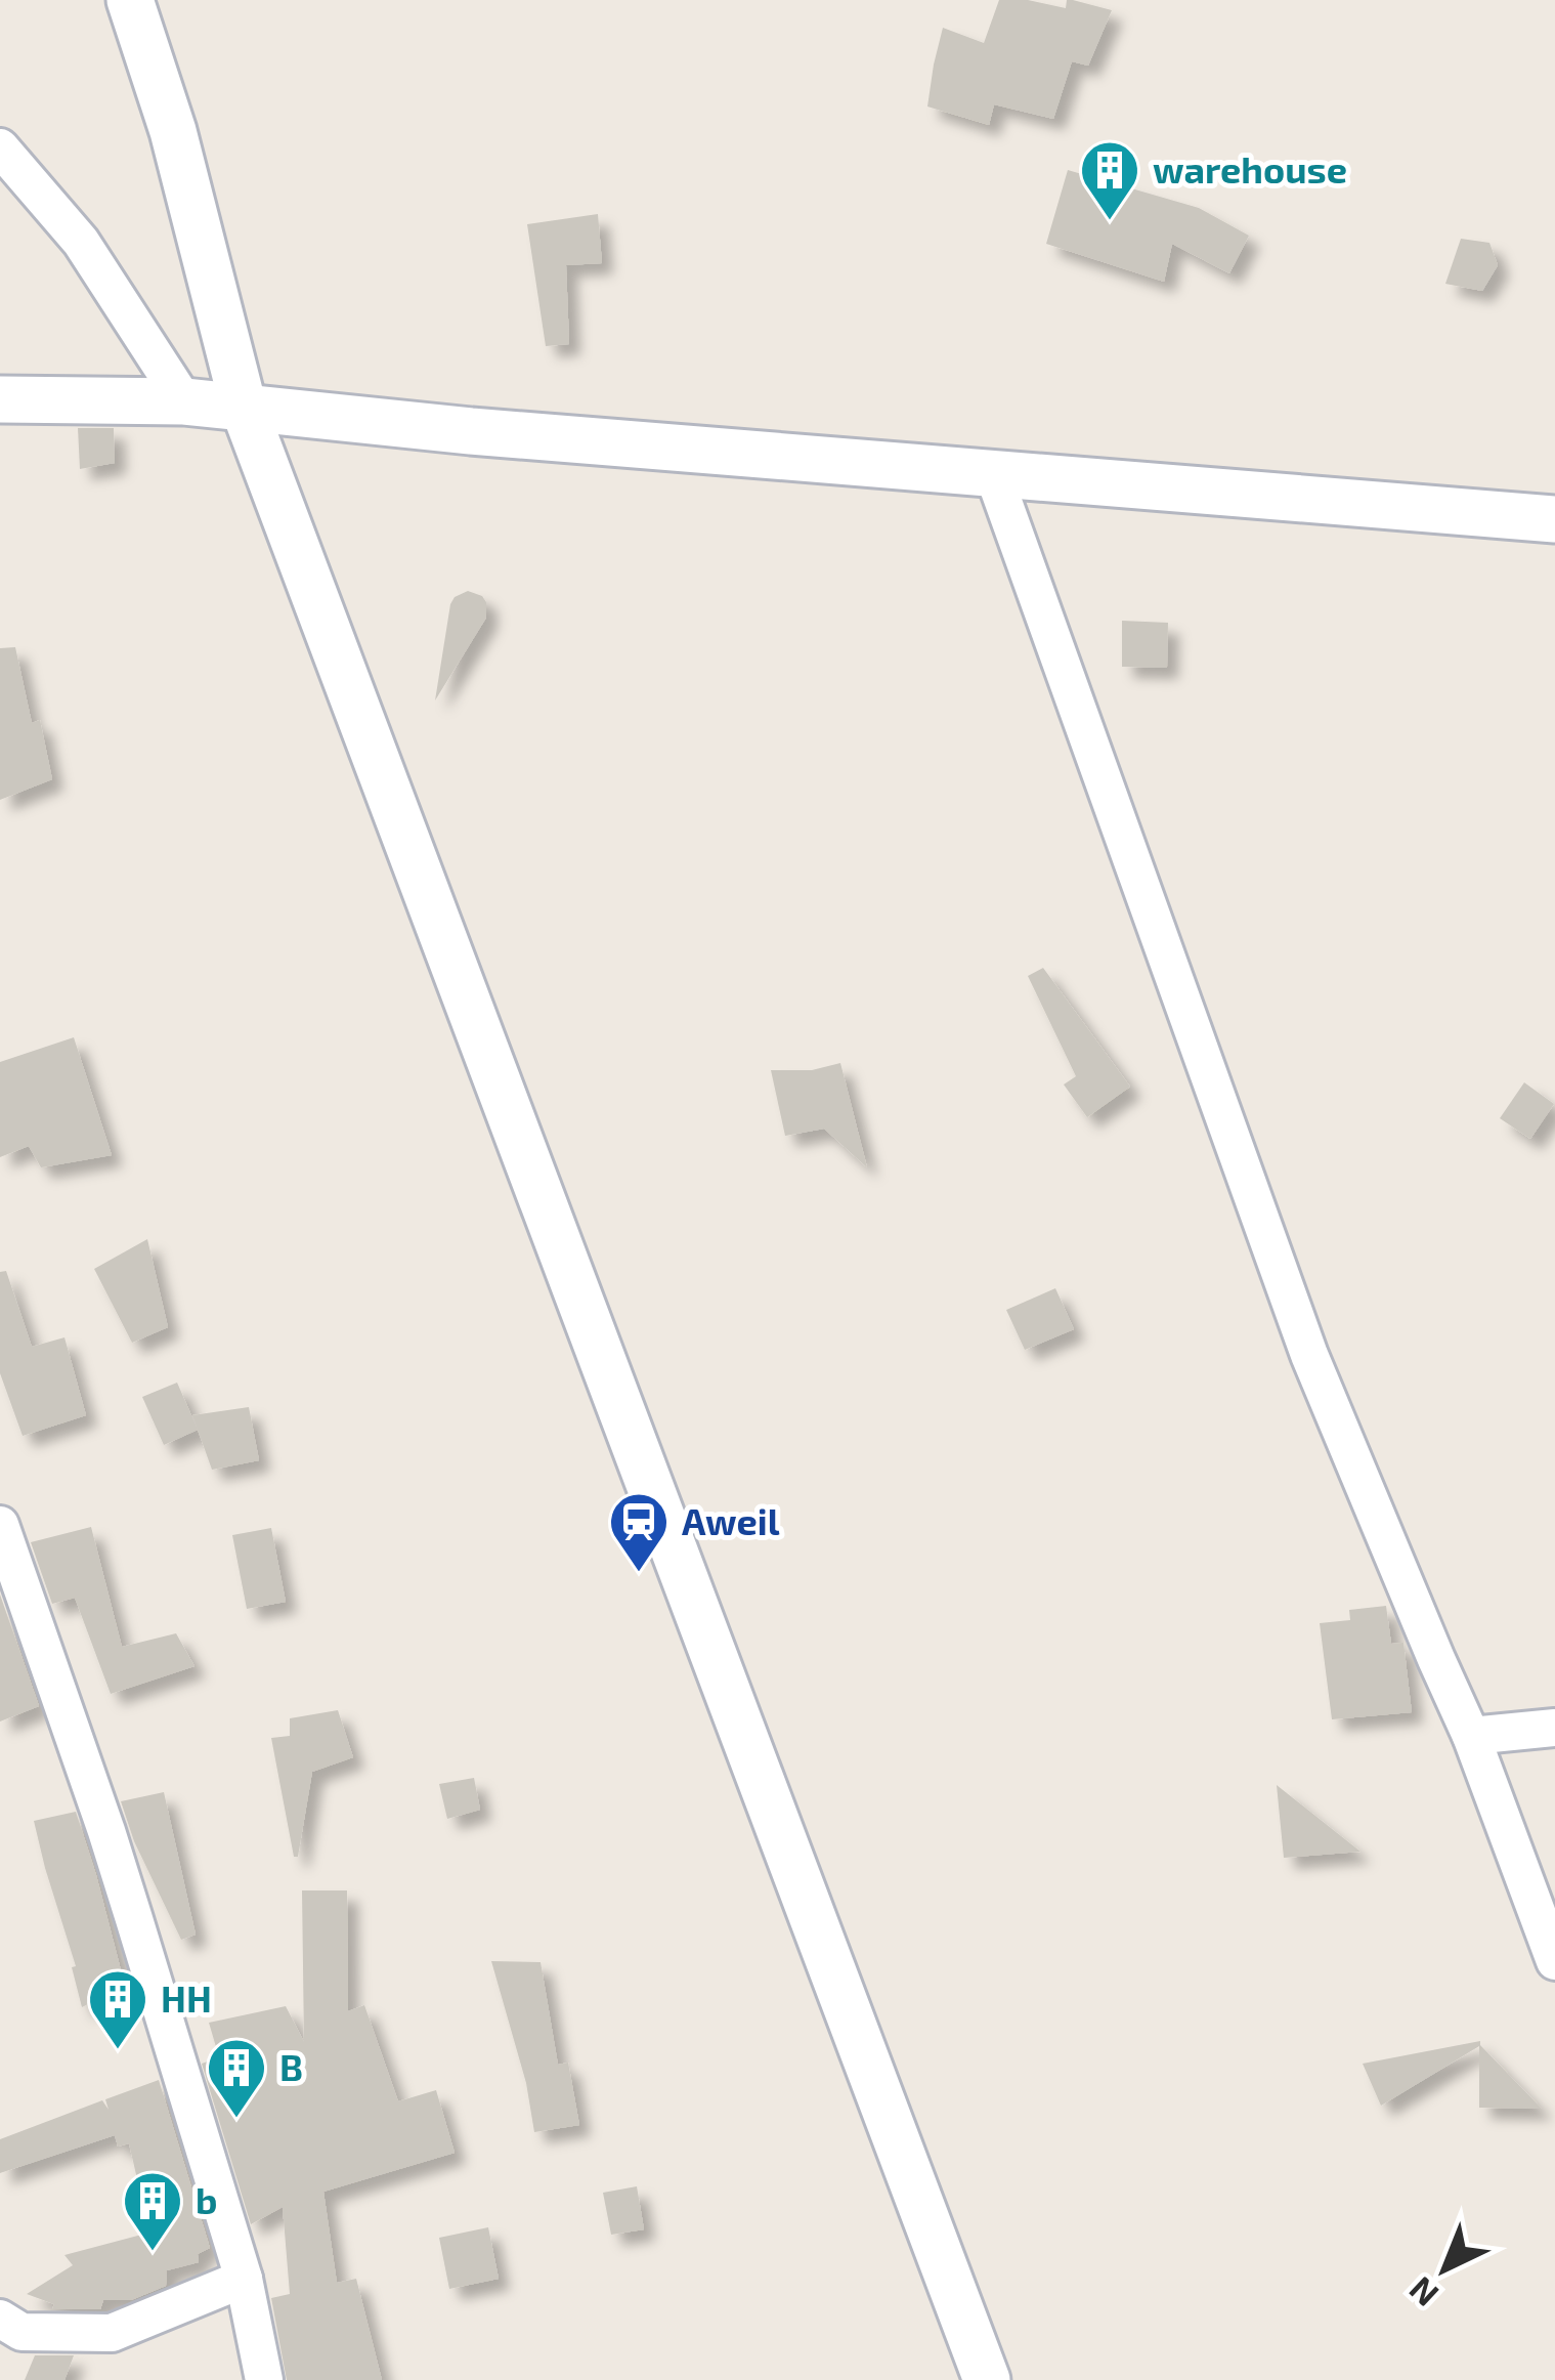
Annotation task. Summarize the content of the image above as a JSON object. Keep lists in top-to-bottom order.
{
  "places": {
    "building": [
      "warehouse",
      "HH",
      "B",
      "b"
    ],
    "station": ["Aweil"]
  },
  "north": "bottom left"
}
